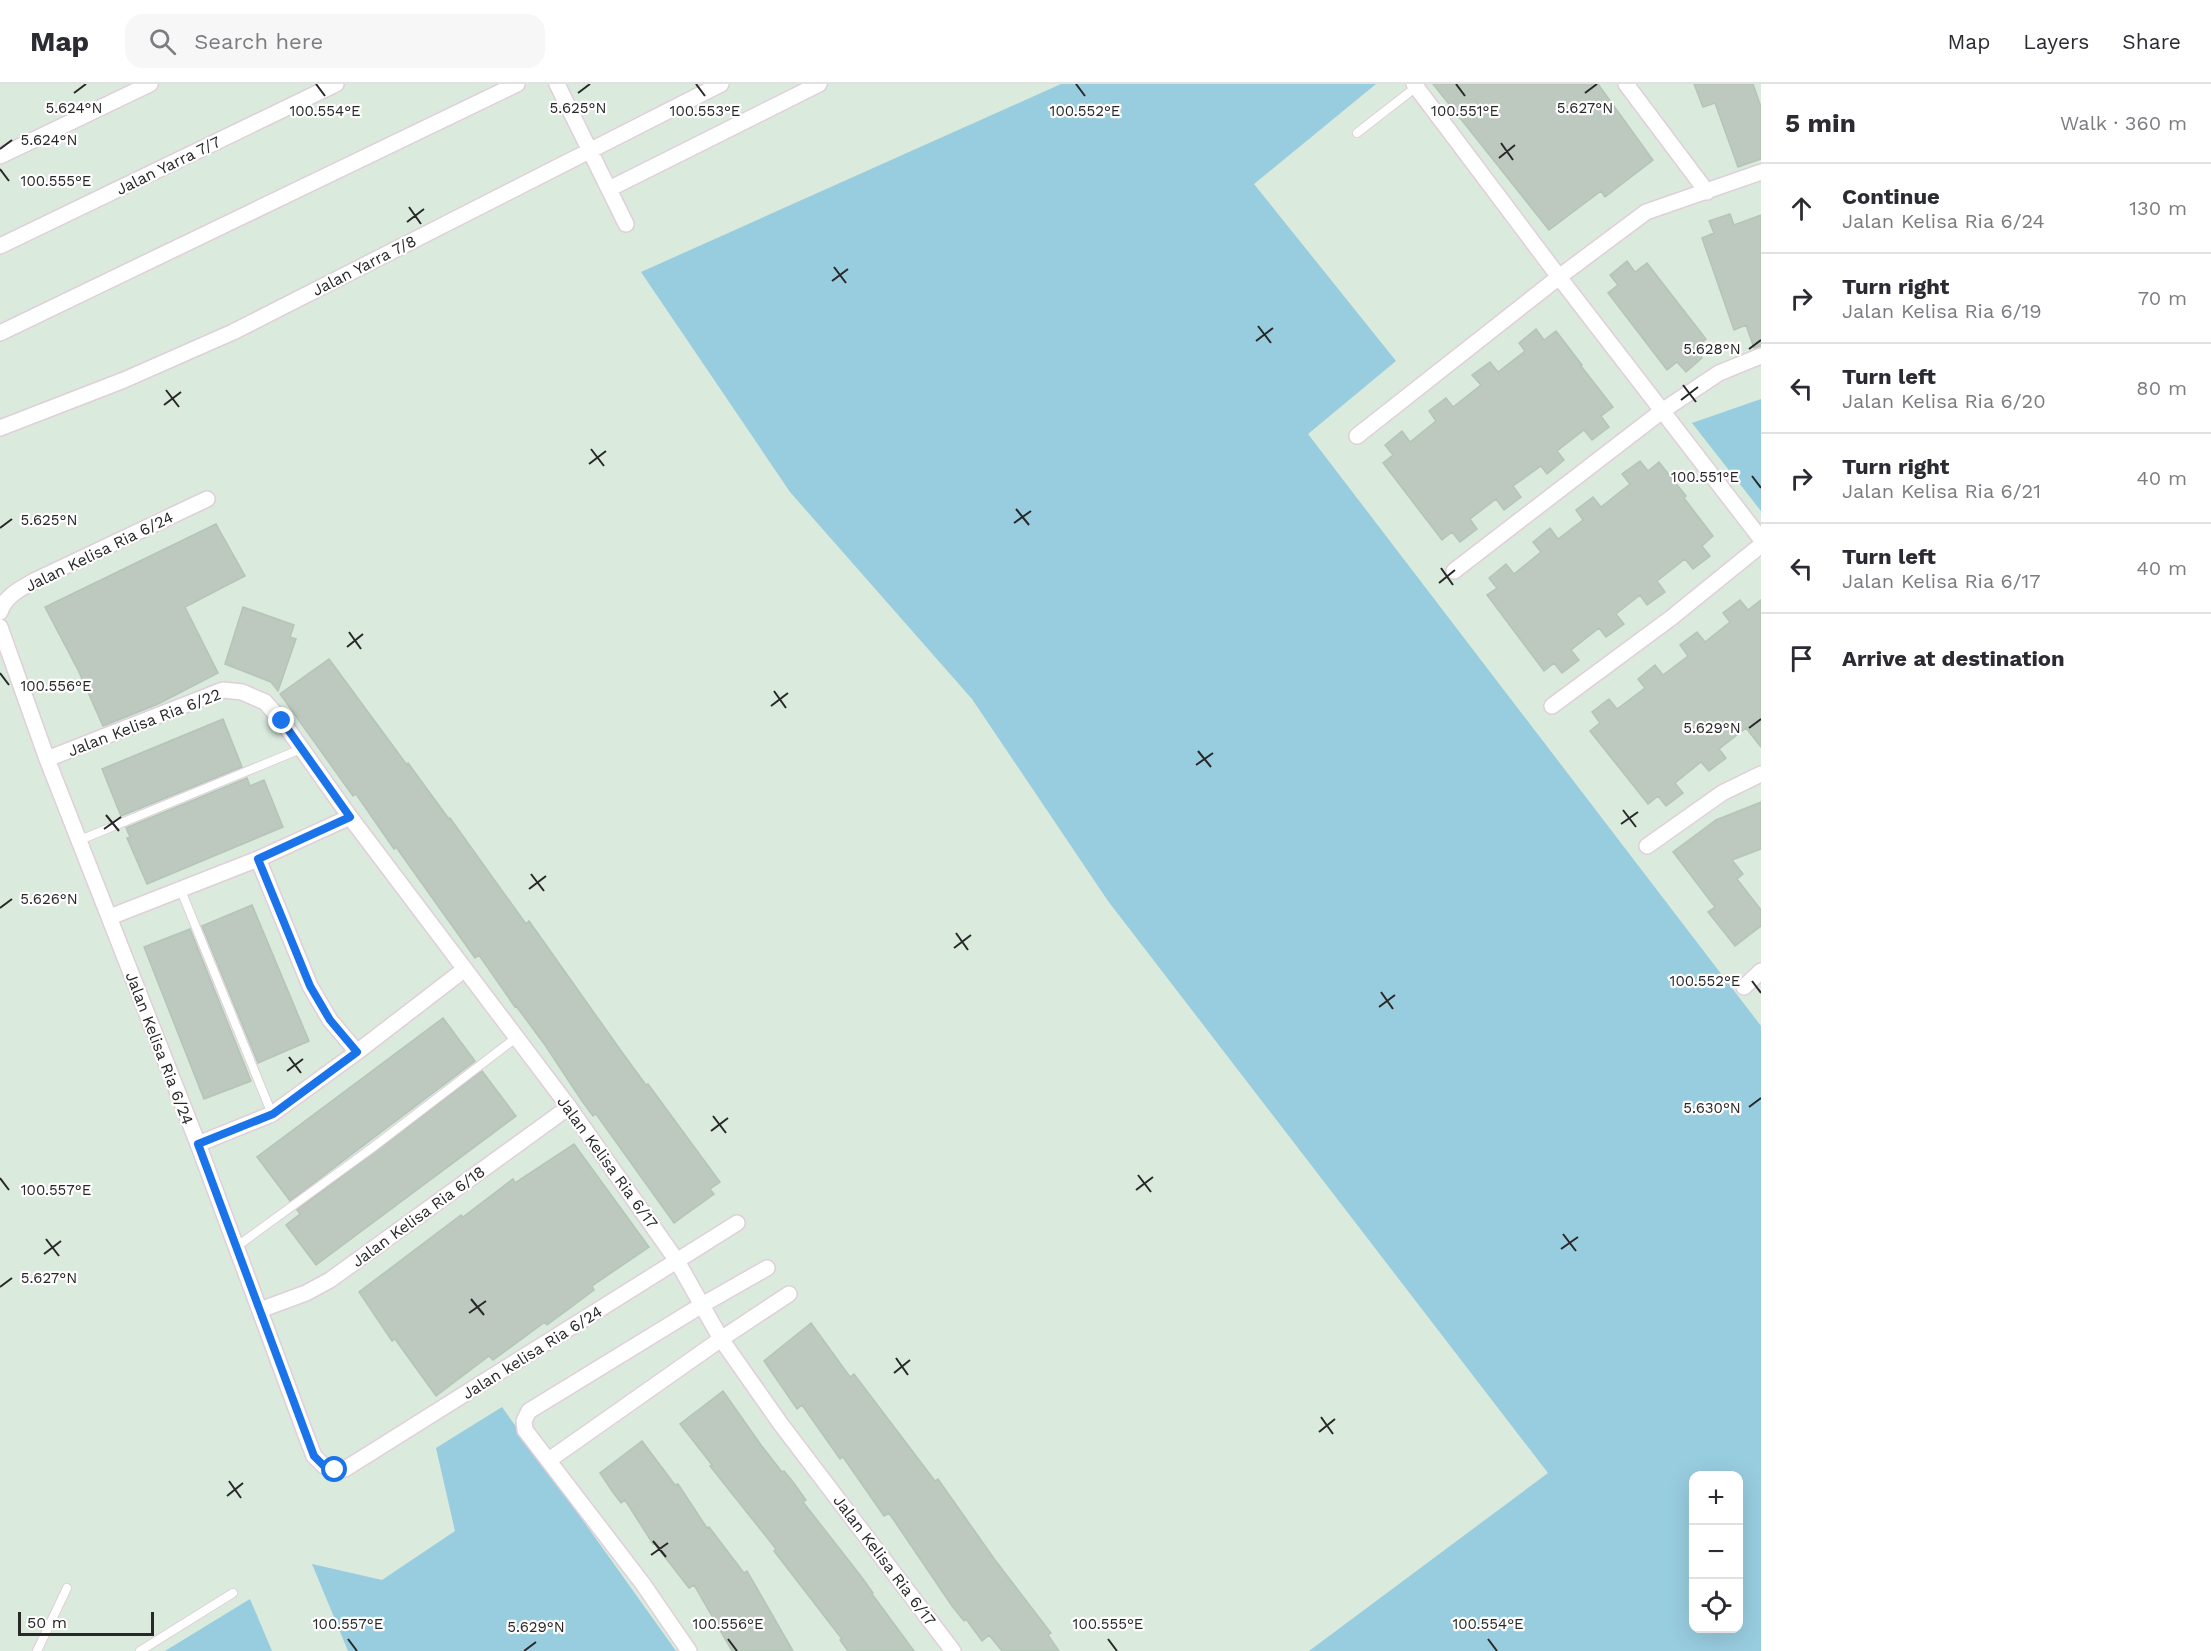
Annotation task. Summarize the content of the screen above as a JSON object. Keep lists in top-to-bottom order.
{
  "streets": {
    "street": [
      "Jalan Yarra 7/7",
      "Jalan Yarra 7/8",
      "Jalan Kelisa Ria 6/24",
      "Jalan Kelisa Ria 6/22",
      "Jalan Kelisa Ria 6/17",
      "Jalan Kelisa Ria 6/18",
      "Jalan kelisa Ria 6/24"
    ]
  },
  "crossings": [
    ["Jalan Kelisa Ria 6/24", "Jalan Kelisa Ria 6/22"],
    ["Jalan Kelisa Ria 6/24", "Jalan Kelisa Ria 6/18"],
    ["Jalan Kelisa Ria 6/24", "Jalan kelisa Ria 6/24"],
    ["Jalan Kelisa Ria 6/22", "Jalan Kelisa Ria 6/17"],
    ["Jalan Kelisa Ria 6/17", "Jalan Kelisa Ria 6/18"],
    ["Jalan Kelisa Ria 6/17", "Jalan kelisa Ria 6/24"]
  ],
  "scale_bar": "50 m",
  "page": {
    "header": "Map",
    "search": "Search here",
    "nav": ["Map", "Layers", "Share"],
    "heading": ["5 min", "Walk · 360 m"],
    "list": [
      ["Continue", "Jalan Kelisa Ria 6/24", "130 m"],
      ["Turn right", "Jalan Kelisa Ria 6/19", "70 m"],
      ["Turn left", "Jalan Kelisa Ria 6/20", "80 m"],
      ["Turn right", "Jalan Kelisa Ria 6/21", "40 m"],
      ["Turn left", "Jalan Kelisa Ria 6/17", "40 m"],
      "Arrive at destination"
    ],
    "map_buttons": ["+", "−"],
    "scale": "50 m"
  },
  "coordinates": [
    "5.624°N",
    "5.625°N",
    "5.627°N",
    "100.554°E",
    "100.553°E",
    "100.552°E",
    "100.551°E",
    "100.555°E",
    "5.628°N",
    "100.556°E",
    "5.629°N",
    "5.626°N",
    "5.630°N",
    "100.557°E"
  ]
}
